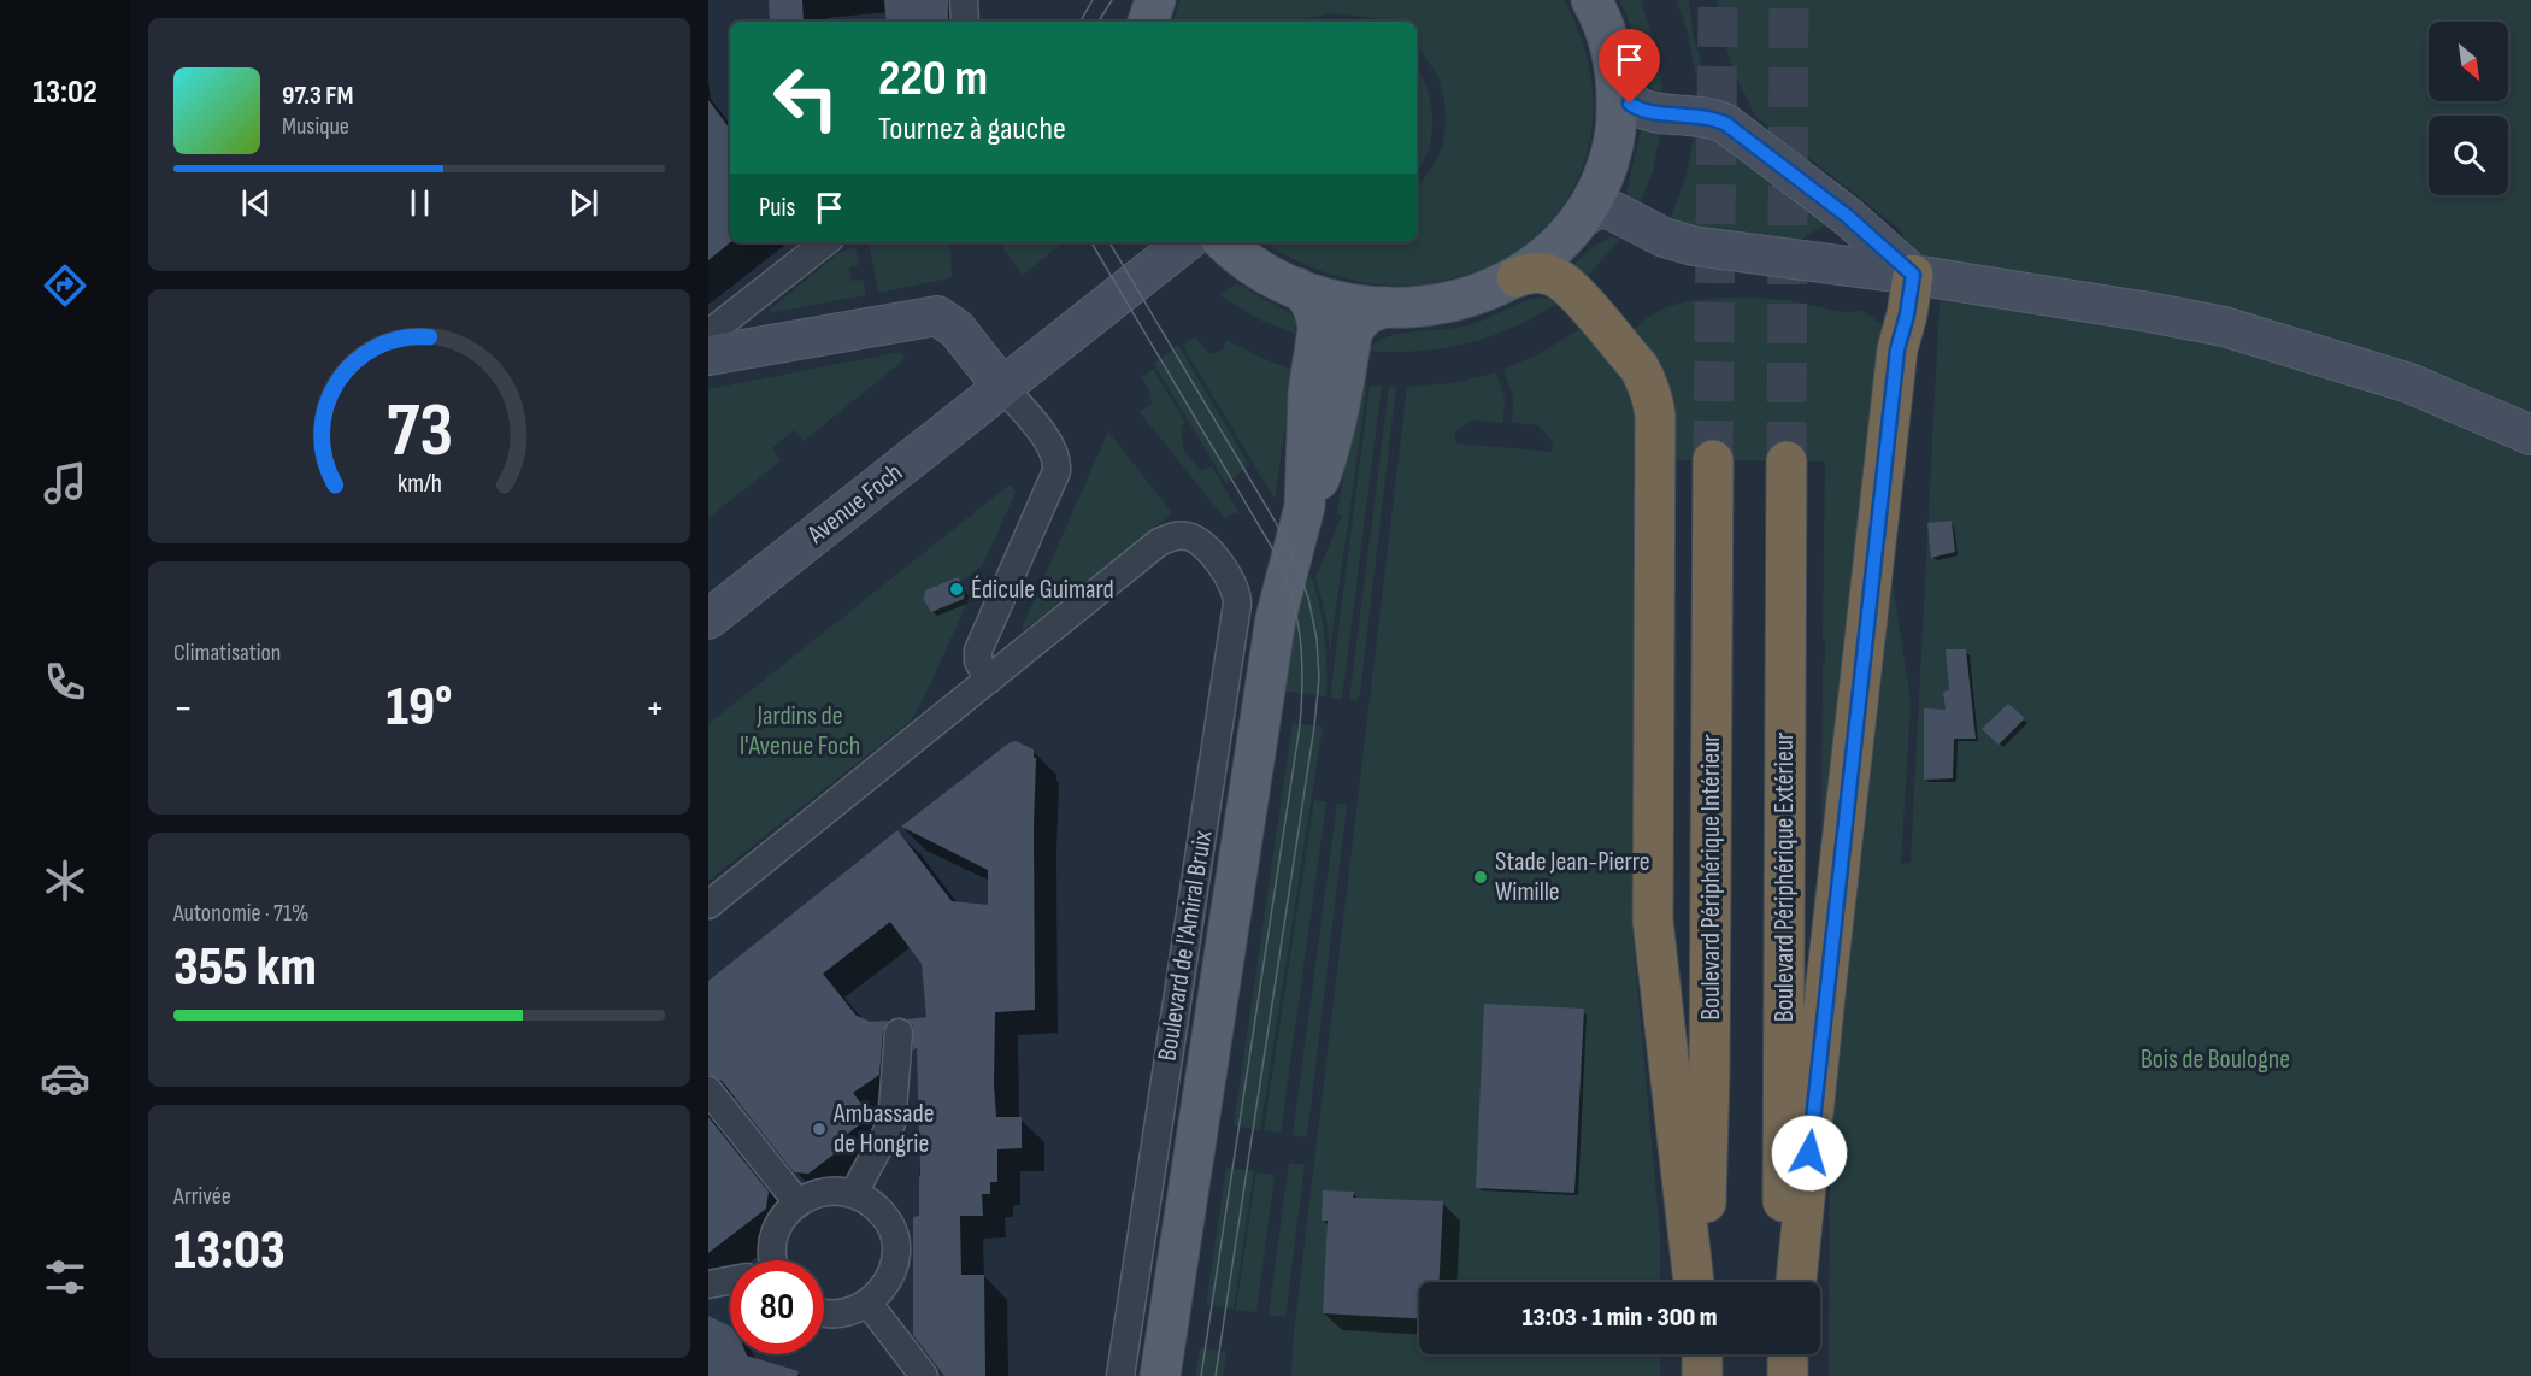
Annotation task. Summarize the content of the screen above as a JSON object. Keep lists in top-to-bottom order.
{
  "streets": {
    "highway": ["Boulevard Périphérique Intérieur", "Boulevard Périphérique Extérieur"],
    "main road": ["Avenue Foch", "Boulevard de l'Amiral Bruix"]
  },
  "parks": ["Jardins de l'Avenue Foch", "Bois de Boulogne"],
  "places": ["Édicule Guimard", "Stade Jean-Pierre Wimille", "Ambassade de Hongrie"],
  "north": "bottom right",
  "page": {
    "tabs": "13:02",
    "turn": ["220 m", "Tournez à gauche"],
    "song": ["97.3 FM", "Musique"],
    "then": "Puis",
    "tile": [
      "Climatisation",
      ["Autonomie · 71%", "355 km"],
      ["Arrivée", "13:03"]
    ],
    "heat": ["−", "19°", "+"],
    "limit": "80",
    "trip": "13:03 · 1 min · 300 m",
    "gauge": ["73", "km/h"]
  }
}
